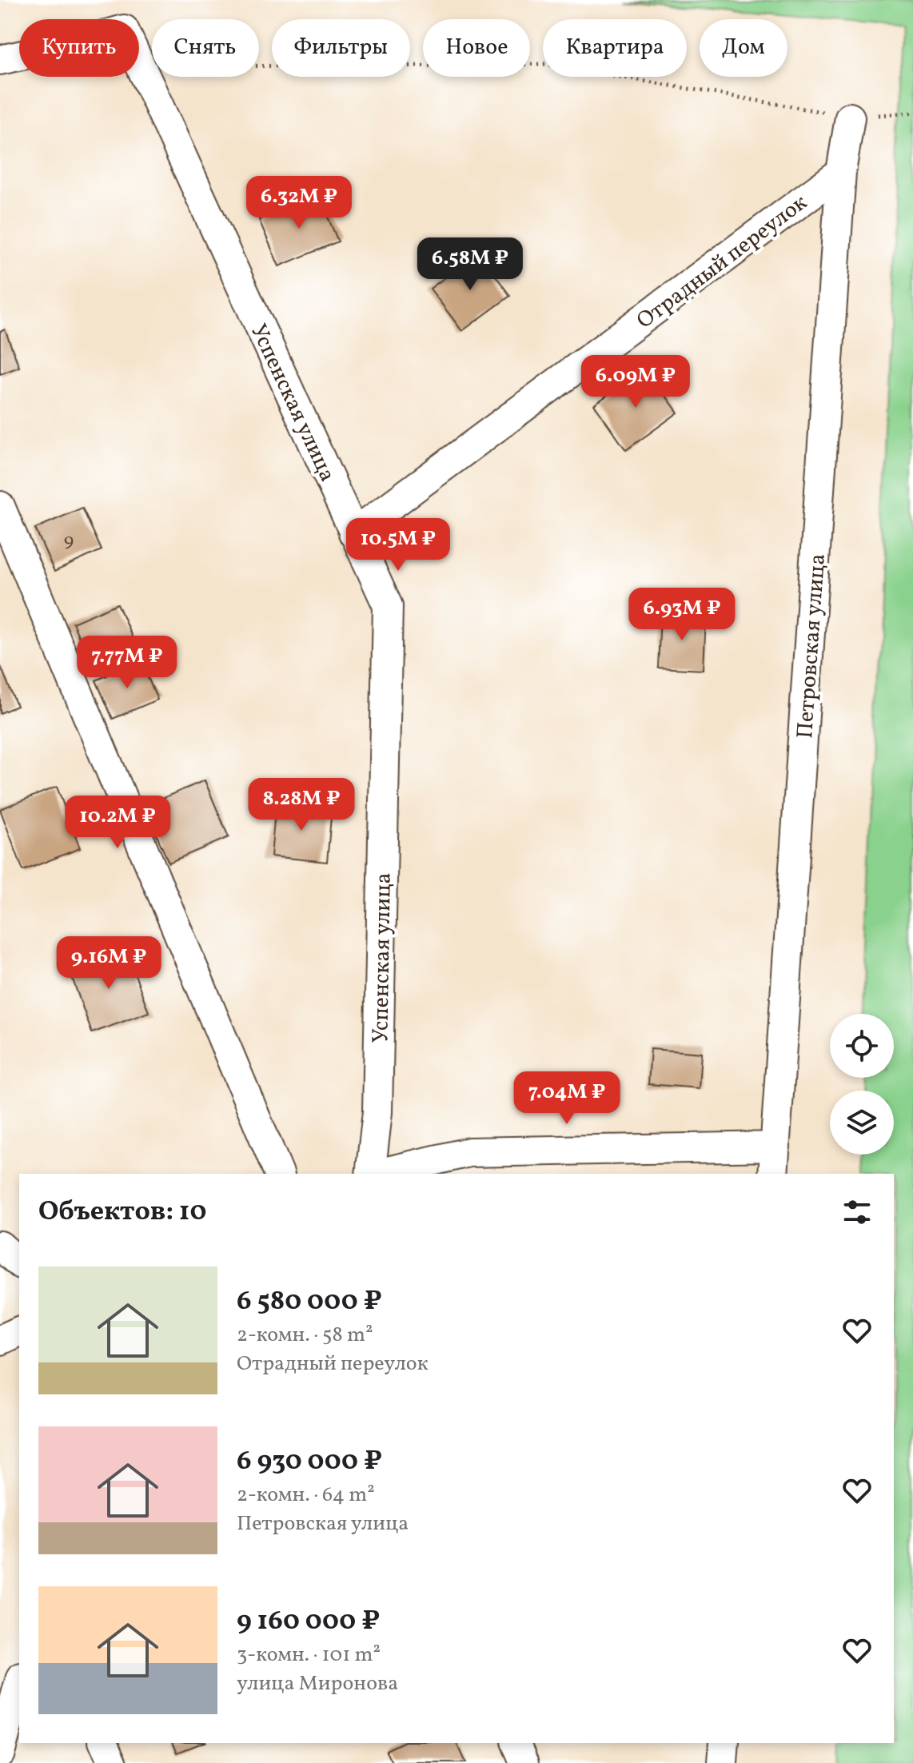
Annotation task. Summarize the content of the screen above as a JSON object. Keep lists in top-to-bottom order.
{
  "streets": {
    "street": ["Отрадный переулок", "Успенская улица", "Петровская улица"]
  },
  "crossings": [
    ["Отрадный переулок", "Успенская улица"],
    ["Отрадный переулок", "Петровская улица"]
  ],
  "house_numbers": ["9"],
  "page": {
    "chip": [
      "Купить",
      "Снять",
      "Фильтры",
      "Новое",
      "Квартира",
      "Дом"
    ],
    "price": [
      "6.32M ₽",
      "6.58M ₽",
      "6.09M ₽",
      "10.5M ₽",
      "6.93M ₽",
      "7.77M ₽",
      "8.28M ₽",
      "10.2M ₽",
      "9.16M ₽",
      "7.04M ₽"
    ],
    "heading": "Объектов: 10",
    "list": [
      {
        "name": "6 580 000 ₽",
        "note": "2-комн. · 58 m² · Отрадный переулок"
      },
      {
        "name": "6 930 000 ₽",
        "note": "2-комн. · 64 m² · Петровская улица"
      },
      {
        "name": "9 160 000 ₽",
        "note": "3-комн. · 101 m² · улица Миронова"
      }
    ]
  }
}
